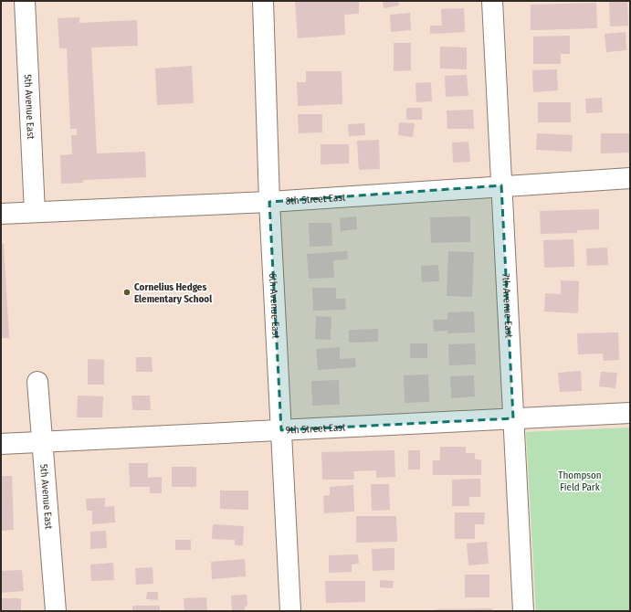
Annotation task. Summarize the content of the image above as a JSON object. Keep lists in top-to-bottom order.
{
  "streets": {
    "street": [
      "5th Avenue East",
      "8th Street East",
      "6th Avenue East",
      "7th Avenue East",
      "9th Street East"
    ]
  },
  "crossings": [
    ["5th Avenue East", "8th Street East"],
    ["5th Avenue East", "9th Street East"],
    ["8th Street East", "6th Avenue East"],
    ["8th Street East", "7th Avenue East"],
    ["6th Avenue East", "9th Street East"],
    ["7th Avenue East", "9th Street East"]
  ],
  "parks": ["Thompson Field Park"],
  "places": ["Cornelius Hedges Elementary School"]
}
